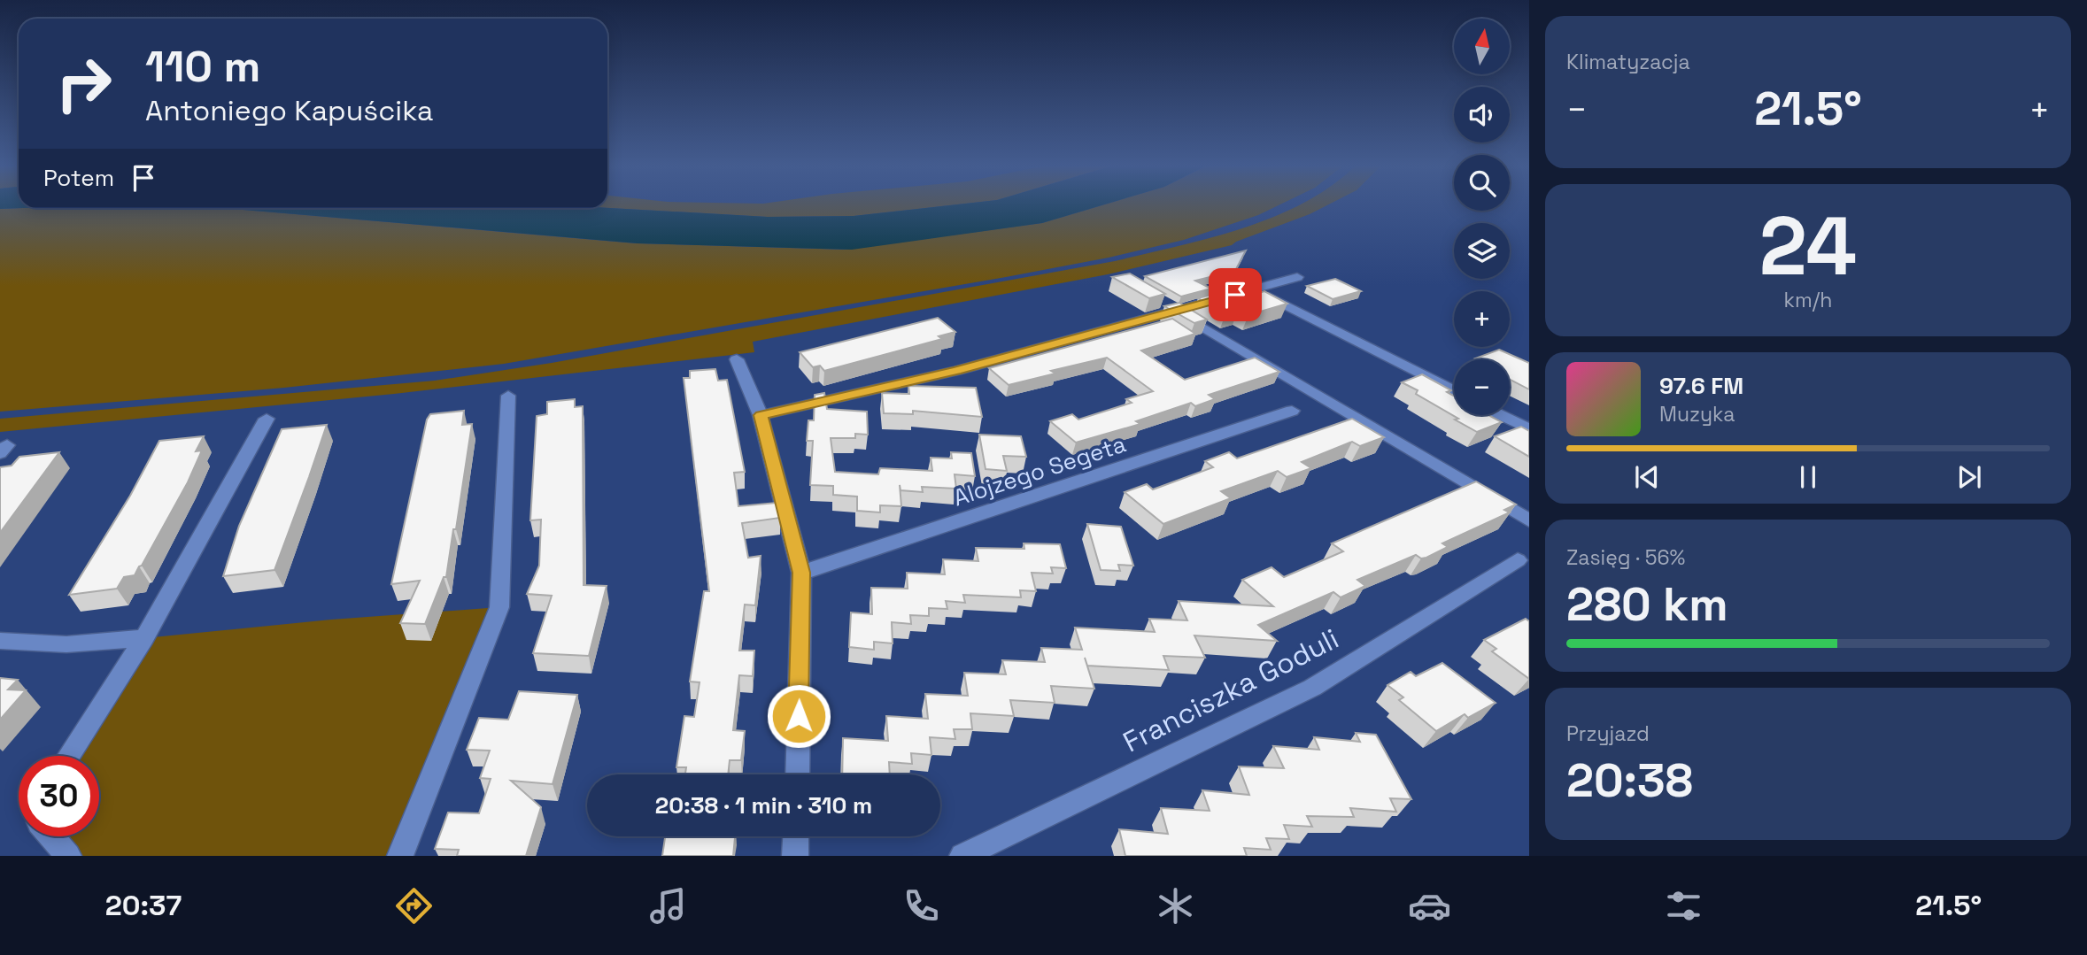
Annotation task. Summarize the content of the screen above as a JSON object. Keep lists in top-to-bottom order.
{
  "streets": {
    "street": ["Alojzego Segeta", "Franciszka Goduli"]
  },
  "north": "top",
  "page": {
    "tile": [
      "Klimatyzacja",
      ["24", "km/h"],
      ["Zasięg · 56%", "280 km"],
      ["Przyjazd", "20:38"]
    ],
    "map_buttons": ["+", "−"],
    "turn": ["110 m", "Antoniego Kapuścika"],
    "heat": ["−", "21.5°", "+"],
    "then": "Potem",
    "song": ["97.6 FM", "Muzyka"],
    "limit": "30",
    "trip": "20:38 · 1 min · 310 m",
    "tabs": ["20:37", "21.5°"]
  }
}
